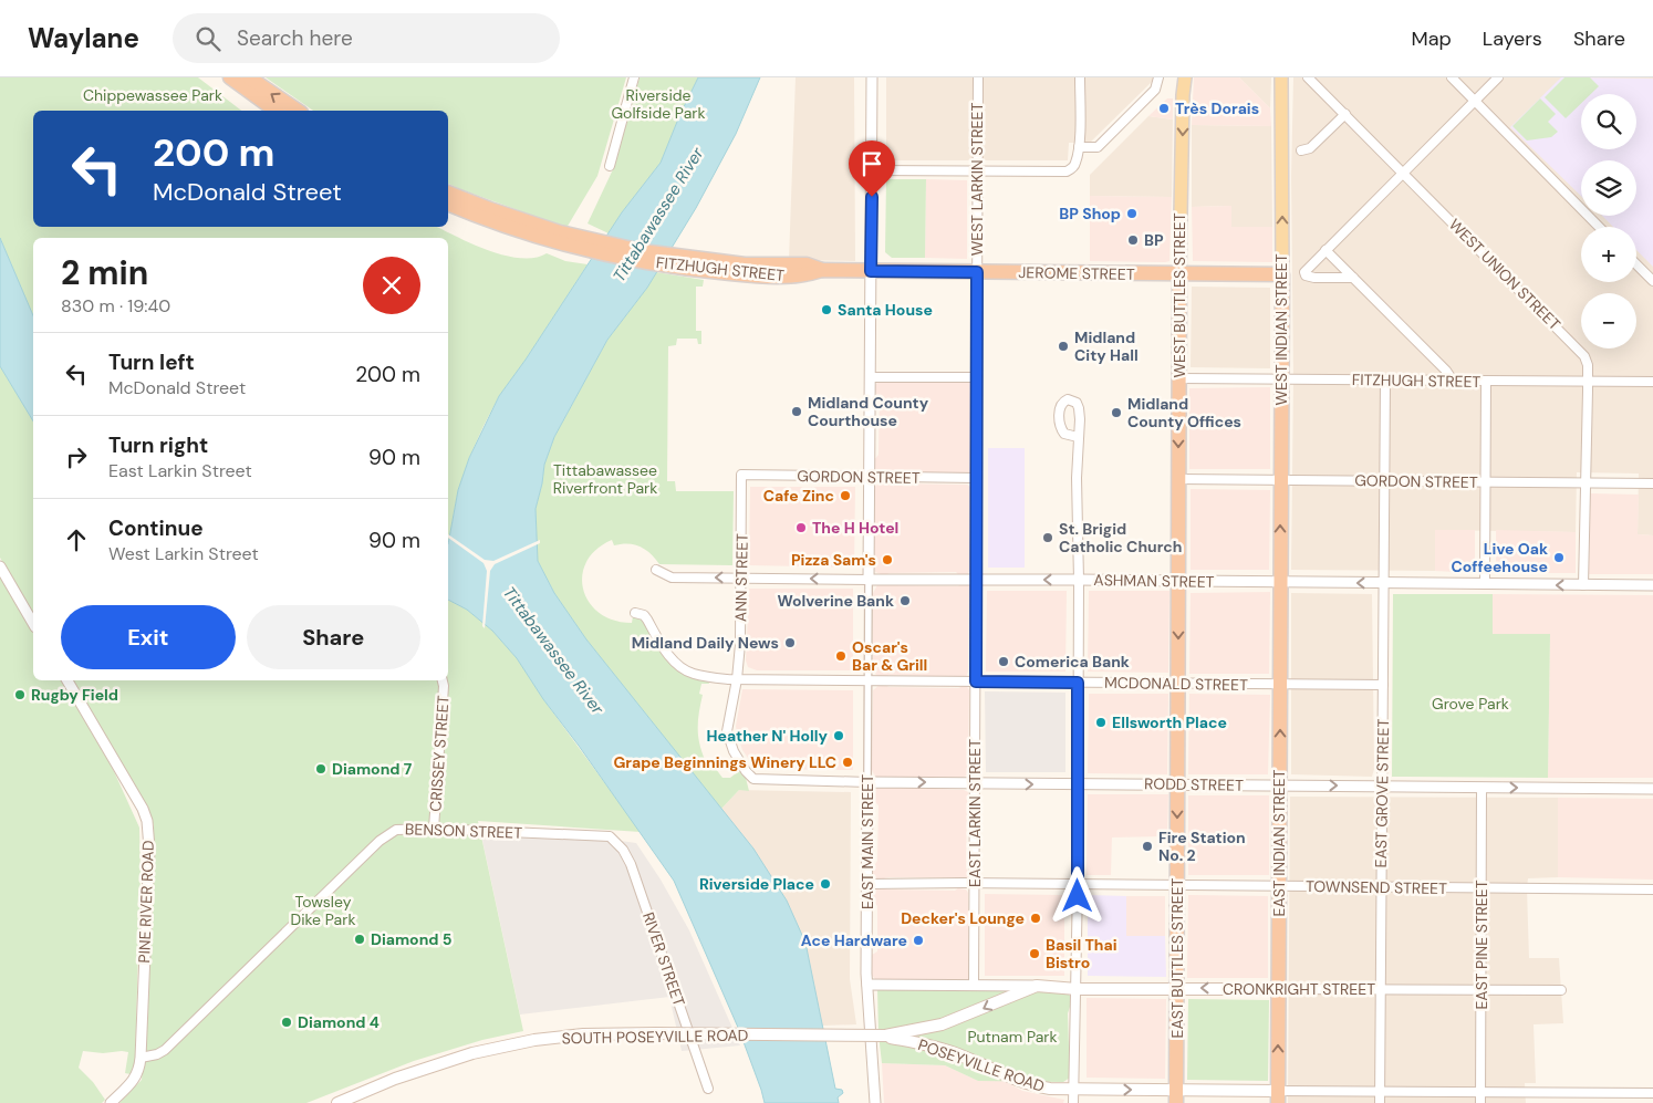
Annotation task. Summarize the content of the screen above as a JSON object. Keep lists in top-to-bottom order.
{
  "streets": {
    "highway": [
      "FITZHUGH STREET",
      "JEROME STREET",
      "WEST BUTTLES STREET",
      "WEST INDIAN STREET",
      "EAST INDIAN STREET",
      "EAST BUTTLES STREET"
    ],
    "main road": ["CRONKRIGHT STREET", "SOUTH POSEYVILLE ROAD", "POSEYVILLE ROAD"],
    "street": [
      "WEST LARKIN STREET",
      "WEST UNION STREET",
      "GORDON STREET",
      "ANN STREET",
      "ASHMAN STREET",
      "MCDONALD STREET",
      "CRISSEY STREET",
      "RODD STREET",
      "EAST GROVE STREET",
      "EAST LARKIN STREET",
      "BENSON STREET",
      "EAST MAIN STREET",
      "TOWNSEND STREET",
      "PINE RIVER ROAD",
      "EAST PINE STREET",
      "RIVER STREET"
    ]
  },
  "crossings": [
    ["WEST LARKIN STREET", "JEROME STREET"],
    ["WEST LARKIN STREET", "GORDON STREET"],
    ["WEST LARKIN STREET", "ASHMAN STREET"],
    ["WEST LARKIN STREET", "EAST LARKIN STREET"],
    ["FITZHUGH STREET", "JEROME STREET"],
    ["FITZHUGH STREET", "WEST UNION STREET"],
    ["FITZHUGH STREET", "WEST BUTTLES STREET"],
    ["FITZHUGH STREET", "WEST INDIAN STREET"],
    ["FITZHUGH STREET", "EAST GROVE STREET"],
    ["JEROME STREET", "WEST BUTTLES STREET"],
    ["JEROME STREET", "WEST INDIAN STREET"],
    ["WEST UNION STREET", "GORDON STREET"],
    ["WEST UNION STREET", "ASHMAN STREET"],
    ["WEST BUTTLES STREET", "GORDON STREET"],
    ["WEST BUTTLES STREET", "ASHMAN STREET"],
    ["WEST BUTTLES STREET", "EAST BUTTLES STREET"],
    ["WEST INDIAN STREET", "GORDON STREET"],
    ["WEST INDIAN STREET", "ASHMAN STREET"],
    ["WEST INDIAN STREET", "EAST INDIAN STREET"],
    ["GORDON STREET", "ANN STREET"],
    ["GORDON STREET", "EAST GROVE STREET"],
    ["ANN STREET", "ASHMAN STREET"],
    ["ANN STREET", "MCDONALD STREET"],
    ["ANN STREET", "RODD STREET"],
    ["ASHMAN STREET", "EAST GROVE STREET"],
    ["ASHMAN STREET", "EAST LARKIN STREET"],
    ["ASHMAN STREET", "EAST MAIN STREET"],
    ["ASHMAN STREET", "EAST INDIAN STREET"],
    ["ASHMAN STREET", "EAST BUTTLES STREET"],
    ["MCDONALD STREET", "EAST GROVE STREET"],
    ["MCDONALD STREET", "EAST LARKIN STREET"],
    ["MCDONALD STREET", "EAST MAIN STREET"],
    ["MCDONALD STREET", "EAST INDIAN STREET"],
    ["MCDONALD STREET", "EAST BUTTLES STREET"],
    ["CRISSEY STREET", "BENSON STREET"],
    ["RODD STREET", "EAST GROVE STREET"],
    ["RODD STREET", "EAST LARKIN STREET"],
    ["RODD STREET", "EAST MAIN STREET"],
    ["RODD STREET", "EAST INDIAN STREET"],
    ["RODD STREET", "EAST PINE STREET"],
    ["RODD STREET", "EAST BUTTLES STREET"],
    ["EAST GROVE STREET", "TOWNSEND STREET"],
    ["EAST GROVE STREET", "CRONKRIGHT STREET"],
    ["EAST LARKIN STREET", "TOWNSEND STREET"],
    ["BENSON STREET", "PINE RIVER ROAD"],
    ["BENSON STREET", "RIVER STREET"],
    ["EAST MAIN STREET", "TOWNSEND STREET"],
    ["EAST INDIAN STREET", "TOWNSEND STREET"],
    ["EAST INDIAN STREET", "CRONKRIGHT STREET"],
    ["EAST INDIAN STREET", "POSEYVILLE ROAD"],
    ["TOWNSEND STREET", "EAST PINE STREET"],
    ["TOWNSEND STREET", "EAST BUTTLES STREET"],
    ["EAST PINE STREET", "CRONKRIGHT STREET"],
    ["EAST BUTTLES STREET", "CRONKRIGHT STREET"],
    ["EAST BUTTLES STREET", "POSEYVILLE ROAD"],
    ["CRONKRIGHT STREET", "POSEYVILLE ROAD"],
    ["SOUTH POSEYVILLE ROAD", "POSEYVILLE ROAD"]
  ],
  "one_way": [
    "WEST BUTTLES STREET",
    "WEST INDIAN STREET",
    "ASHMAN STREET",
    "RODD STREET",
    "EAST INDIAN STREET",
    "EAST BUTTLES STREET"
  ],
  "water": ["Tittabawassee River"],
  "parks": [
    "Chippewassee Park",
    "Riverside Golfside Park",
    "Tittabawassee Riverfront Park",
    "Grove Park",
    "Towsley Dike Park",
    "Putnam Park"
  ],
  "places": [
    "Très Dorais",
    "BP Shop",
    "BP",
    "Santa House",
    "Midland City Hall",
    "Midland County Courthouse",
    "Midland County Offices",
    "Cafe Zinc",
    "The H Hotel",
    "St. Brigid Catholic Church",
    "Live Oak Coffeehouse",
    "Pizza Sam's",
    "Wolverine Bank",
    "Midland Daily News",
    "Oscar's Bar & Grill",
    "Comerica Bank",
    "Rugby Field",
    "Ellsworth Place",
    "Heather N' Holly",
    "Grape Beginnings Winery LLC",
    "Diamond 7",
    "Fire Station No. 2",
    "Riverside Place",
    "Decker's Lounge",
    "Diamond 5",
    "Ace Hardware",
    "Basil Thai Bistro",
    "Diamond 4"
  ],
  "page": {
    "header": "Waylane",
    "search": "Search here",
    "nav": ["Map", "Layers", "Share"],
    "map_buttons": ["+", "−"],
    "turn": ["200 m", "McDonald Street"],
    "heading": ["2 min", "830 m · 19:40"],
    "list": [
      {
        "name": "Turn left",
        "note": "McDonald Street",
        "value": "200 m"
      },
      {
        "name": "Turn right",
        "note": "East Larkin Street",
        "value": "90 m"
      },
      {
        "name": "Continue",
        "note": "West Larkin Street",
        "value": "90 m"
      }
    ],
    "buttons": ["Exit", "Share"]
  }
}
